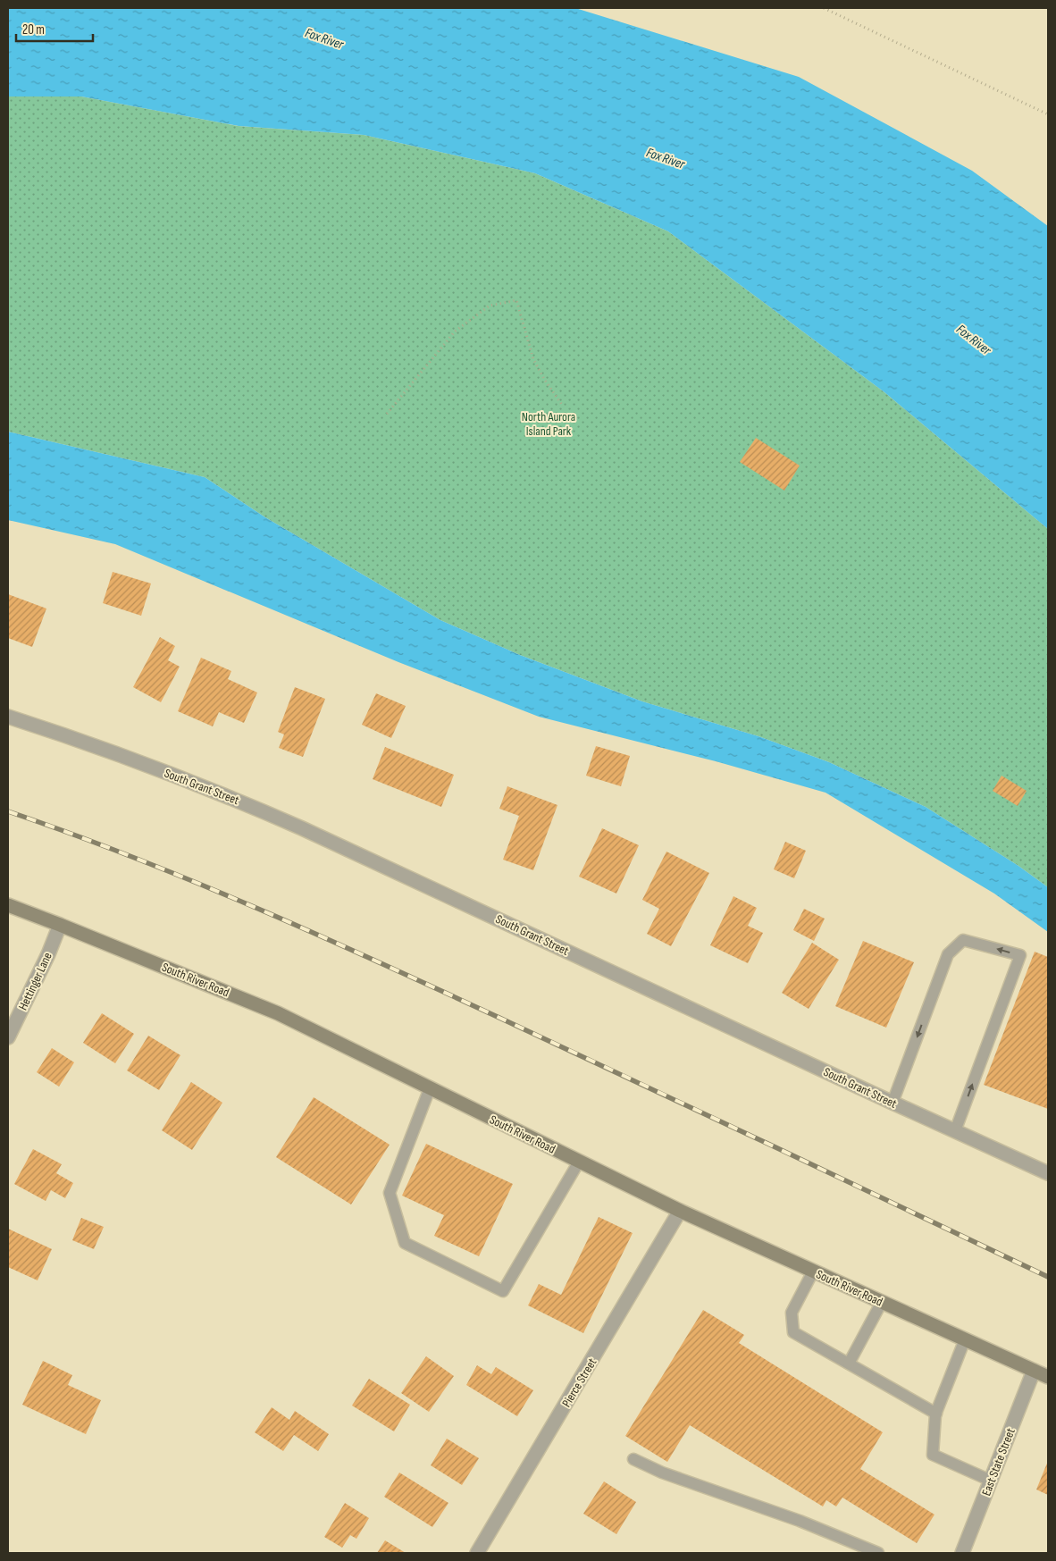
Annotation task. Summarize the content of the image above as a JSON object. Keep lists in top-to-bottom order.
{
  "streets": {
    "main road": ["South River Road"],
    "street": [
      "South Grant Street",
      "Hettinger Lane",
      "Pierce Street",
      "East State Street"
    ]
  },
  "crossings": [
    ["South River Road", "Hettinger Lane"],
    ["South River Road", "Pierce Street"],
    ["South River Road", "East State Street"]
  ],
  "water": ["Fox River"],
  "parks": ["North Aurora Island Park"],
  "scale_bar": "20 m"
}
